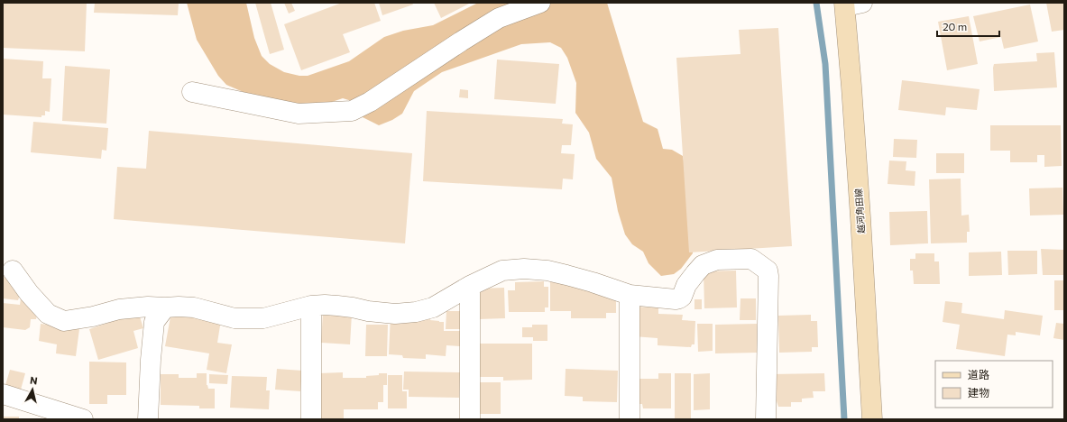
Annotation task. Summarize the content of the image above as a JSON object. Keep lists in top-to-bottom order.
{
  "streets": {
    "main road": ["越河角田線"]
  },
  "legend": ["道路", "建物"],
  "scale_bar": "20 m",
  "north": "top"
}
